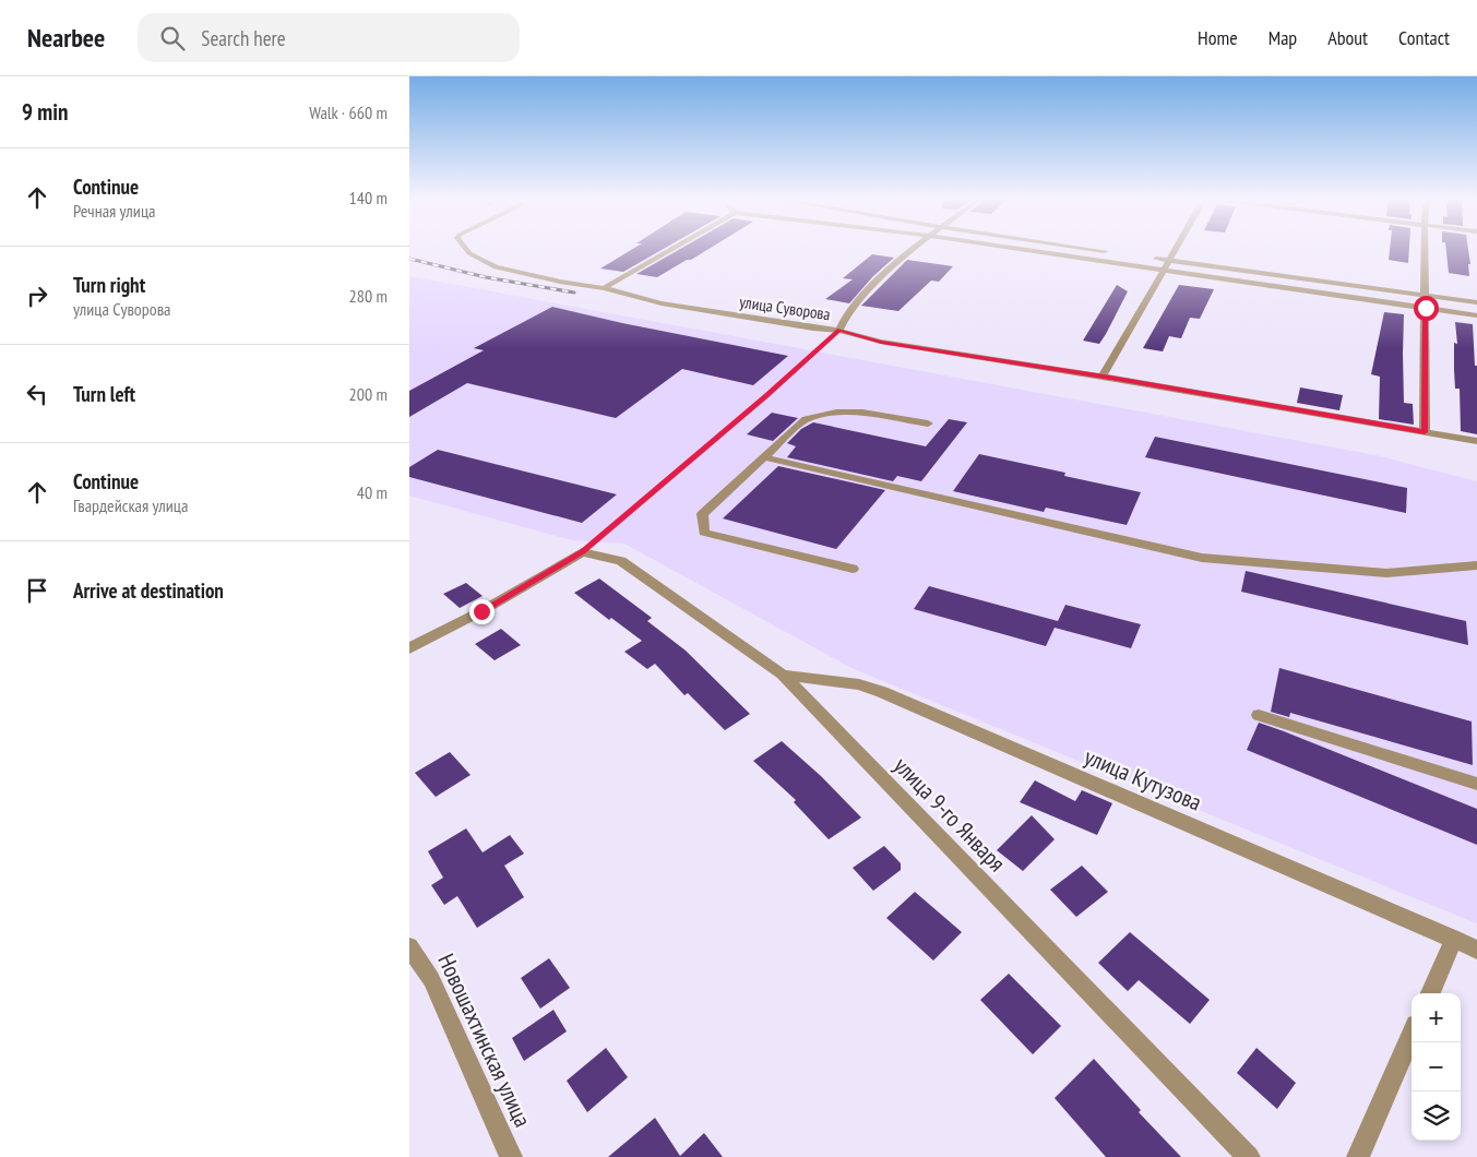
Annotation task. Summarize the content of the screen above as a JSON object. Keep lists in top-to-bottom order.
{
  "streets": {
    "street": [
      "улица Суворова",
      "улица Кутузова",
      "улица 9-го Января",
      "Новошахтинская улица"
    ]
  },
  "crossings": [
    ["улица Кутузова", "улица 9-го Января"]
  ],
  "page": {
    "header": "Nearbee",
    "search": "Search here",
    "nav": [
      "Home",
      "Map",
      "About",
      "Contact"
    ],
    "heading": ["9 min", "Walk · 660 m"],
    "list": [
      ["Continue", "Речная улица", "140 m"],
      ["Turn right", "улица Суворова", "280 m"],
      ["Turn left", "200 m"],
      ["Continue", "Гвардейская улица", "40 m"],
      "Arrive at destination"
    ],
    "map_buttons": ["+", "−"]
  }
}
